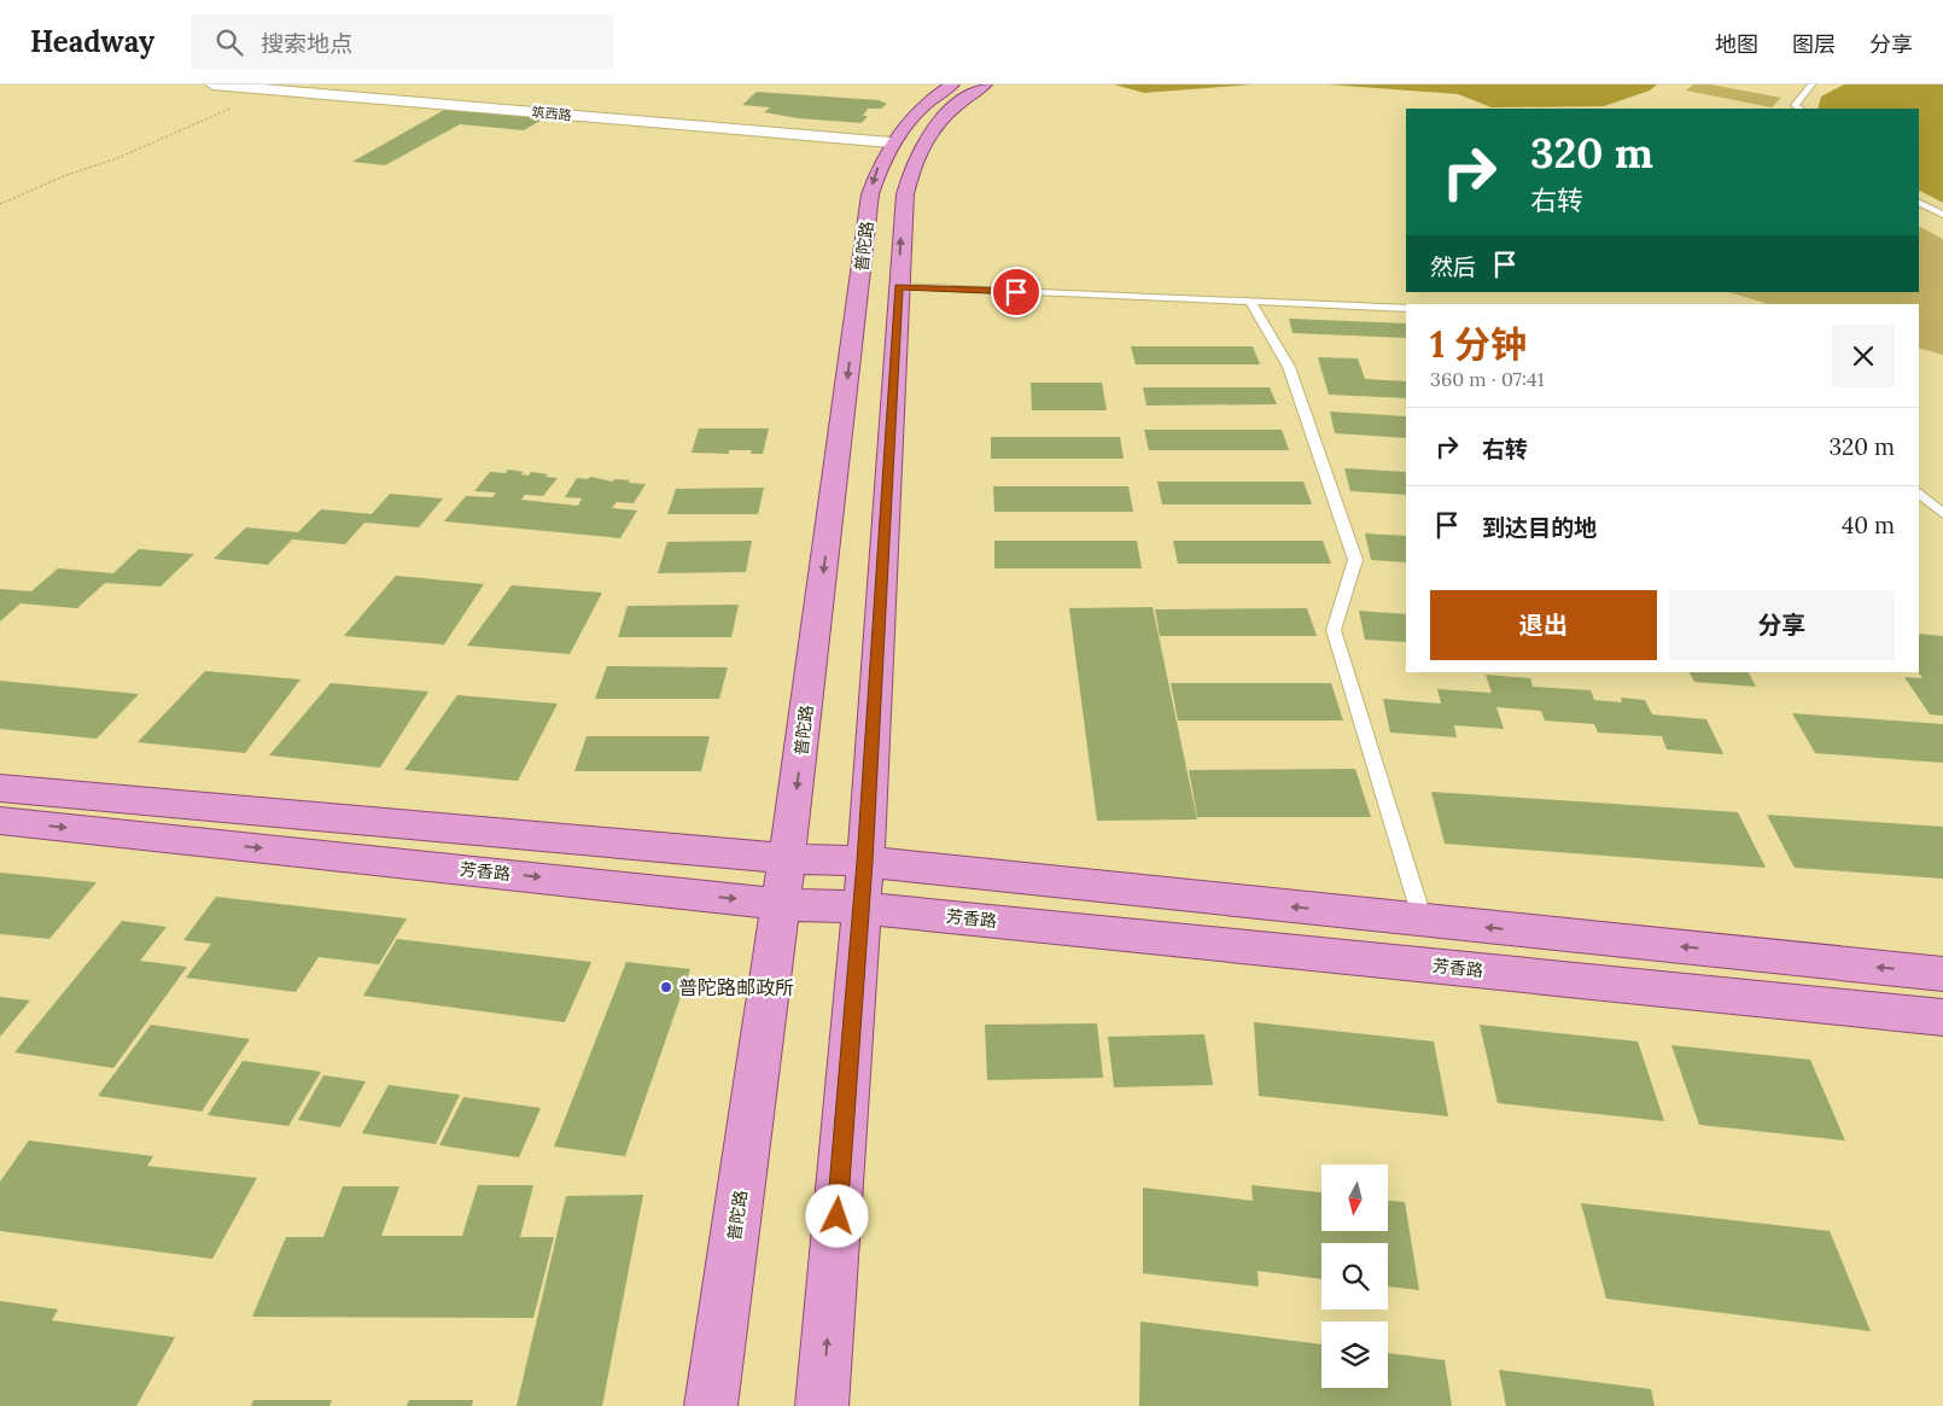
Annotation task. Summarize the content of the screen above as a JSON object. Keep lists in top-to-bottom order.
{
  "streets": {
    "main road": ["普陀路", "芳香路"],
    "street": ["筑西路"]
  },
  "crossings": [
    ["筑西路", "普陀路"],
    ["普陀路", "芳香路"]
  ],
  "places": ["普陀路邮政所"],
  "north": "bottom",
  "page": {
    "header": "Headway",
    "search": "搜索地点",
    "nav": ["地图", "图层", "分享"],
    "turn": ["320 m", "右转"],
    "then": "然后",
    "heading": ["1 分钟", "360 m · 07:41"],
    "list": [
      {
        "name": "右转",
        "value": "320 m"
      },
      {
        "name": "到达目的地",
        "value": "40 m"
      }
    ],
    "buttons": ["退出", "分享"]
  }
}
